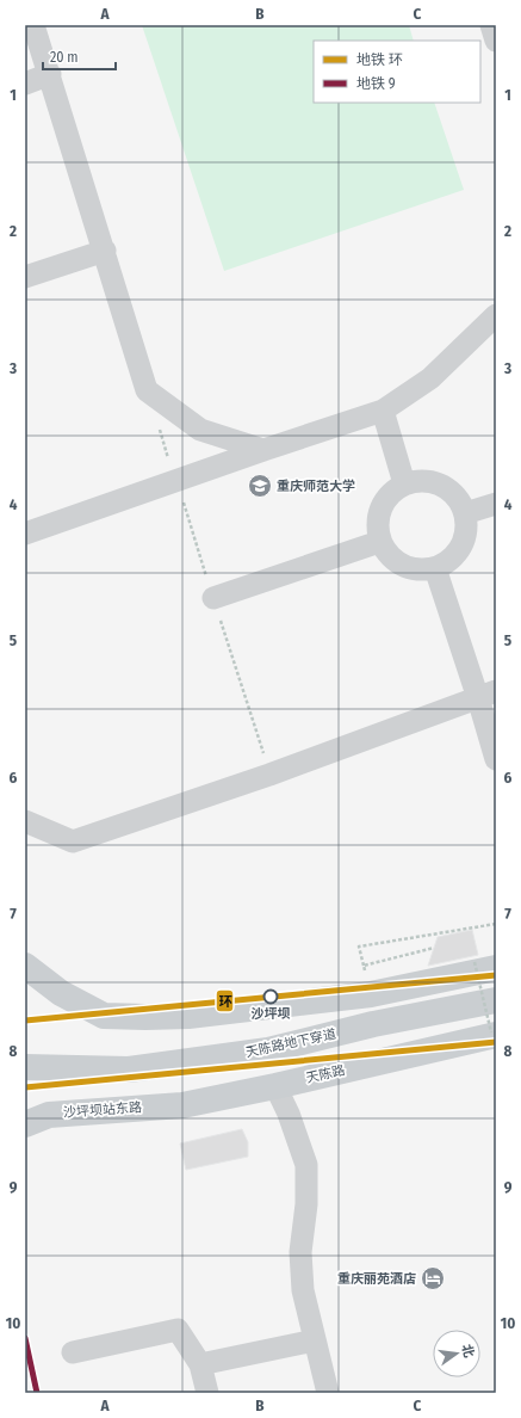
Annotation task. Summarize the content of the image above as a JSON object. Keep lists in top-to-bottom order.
{
  "streets": {
    "main road": ["天陈路地下穿道", "天陈路", "沙坪坝站东路"]
  },
  "crossings": [
    ["天陈路", "沙坪坝站东路"]
  ],
  "places": {
    "school or university": ["重庆师范大学"],
    "other": ["沙坪坝"],
    "hotel": ["重庆丽苑酒店"]
  },
  "lines": ["metro line 环", "metro line 9"],
  "legend": ["地铁 环", "地铁 9"],
  "scale_bar": "20 m",
  "north": "right",
  "grid": {
    "columns": ["A", "B", "C"],
    "rows": [
      "1",
      "2",
      "3",
      "4",
      "5",
      "6",
      "7",
      "8",
      "9",
      "10"
    ]
  }
}
